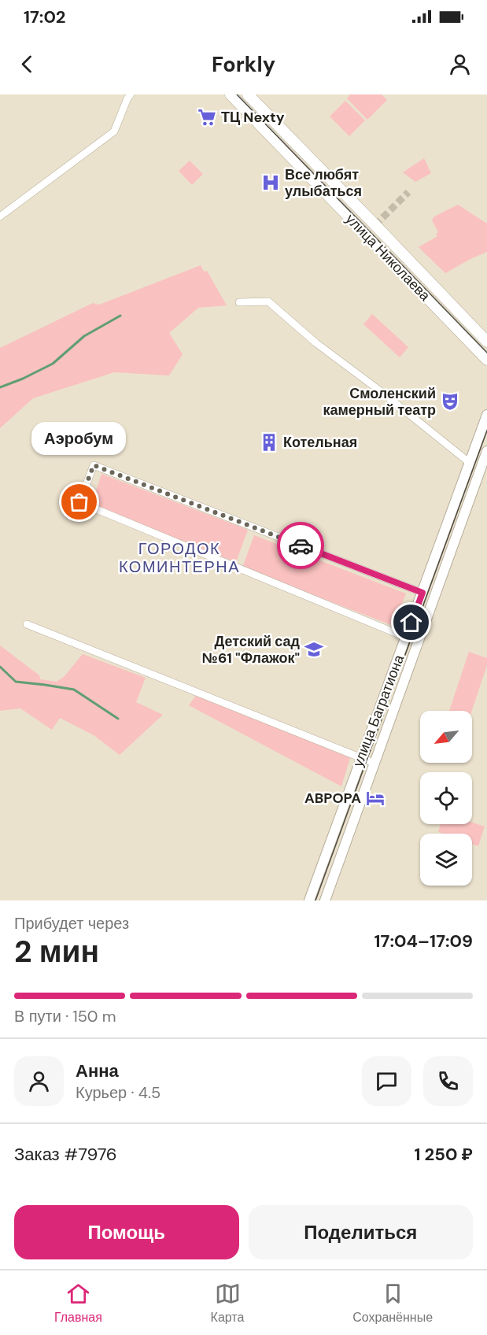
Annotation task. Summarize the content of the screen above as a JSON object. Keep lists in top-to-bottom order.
{
  "streets": {
    "main road": ["улица Николаева", "улица Багратиона"]
  },
  "districts": ["ГОРОДОК КОМИНТЕРНА"],
  "places": {
    "supermarket": ["ТЦ Nexty"],
    "hospital": ["Все любят улыбаться"],
    "theatre": ["Смоленский камерный театр"],
    "building": ["Котельная"],
    "other": ["Аэробум"],
    "school or university": ["Детский сад №61 \"Флажок\""],
    "hotel": ["ABPOPA"]
  },
  "north": "bottom left",
  "page": {
    "status": "17:02",
    "header": "Forkly",
    "bubble": "Аэробум",
    "heading": ["2 мин", "Прибудет через", "17:04–17:09"],
    "panel": [
      "Анна",
      "Курьер · 4.5",
      "Заказ #7976",
      "1 250 ₽"
    ],
    "bar": "В пути · 150 m",
    "buttons": ["Помощь", "Поделиться"],
    "tabs": ["Главная", "Карта", "Сохранённые"]
  }
}
